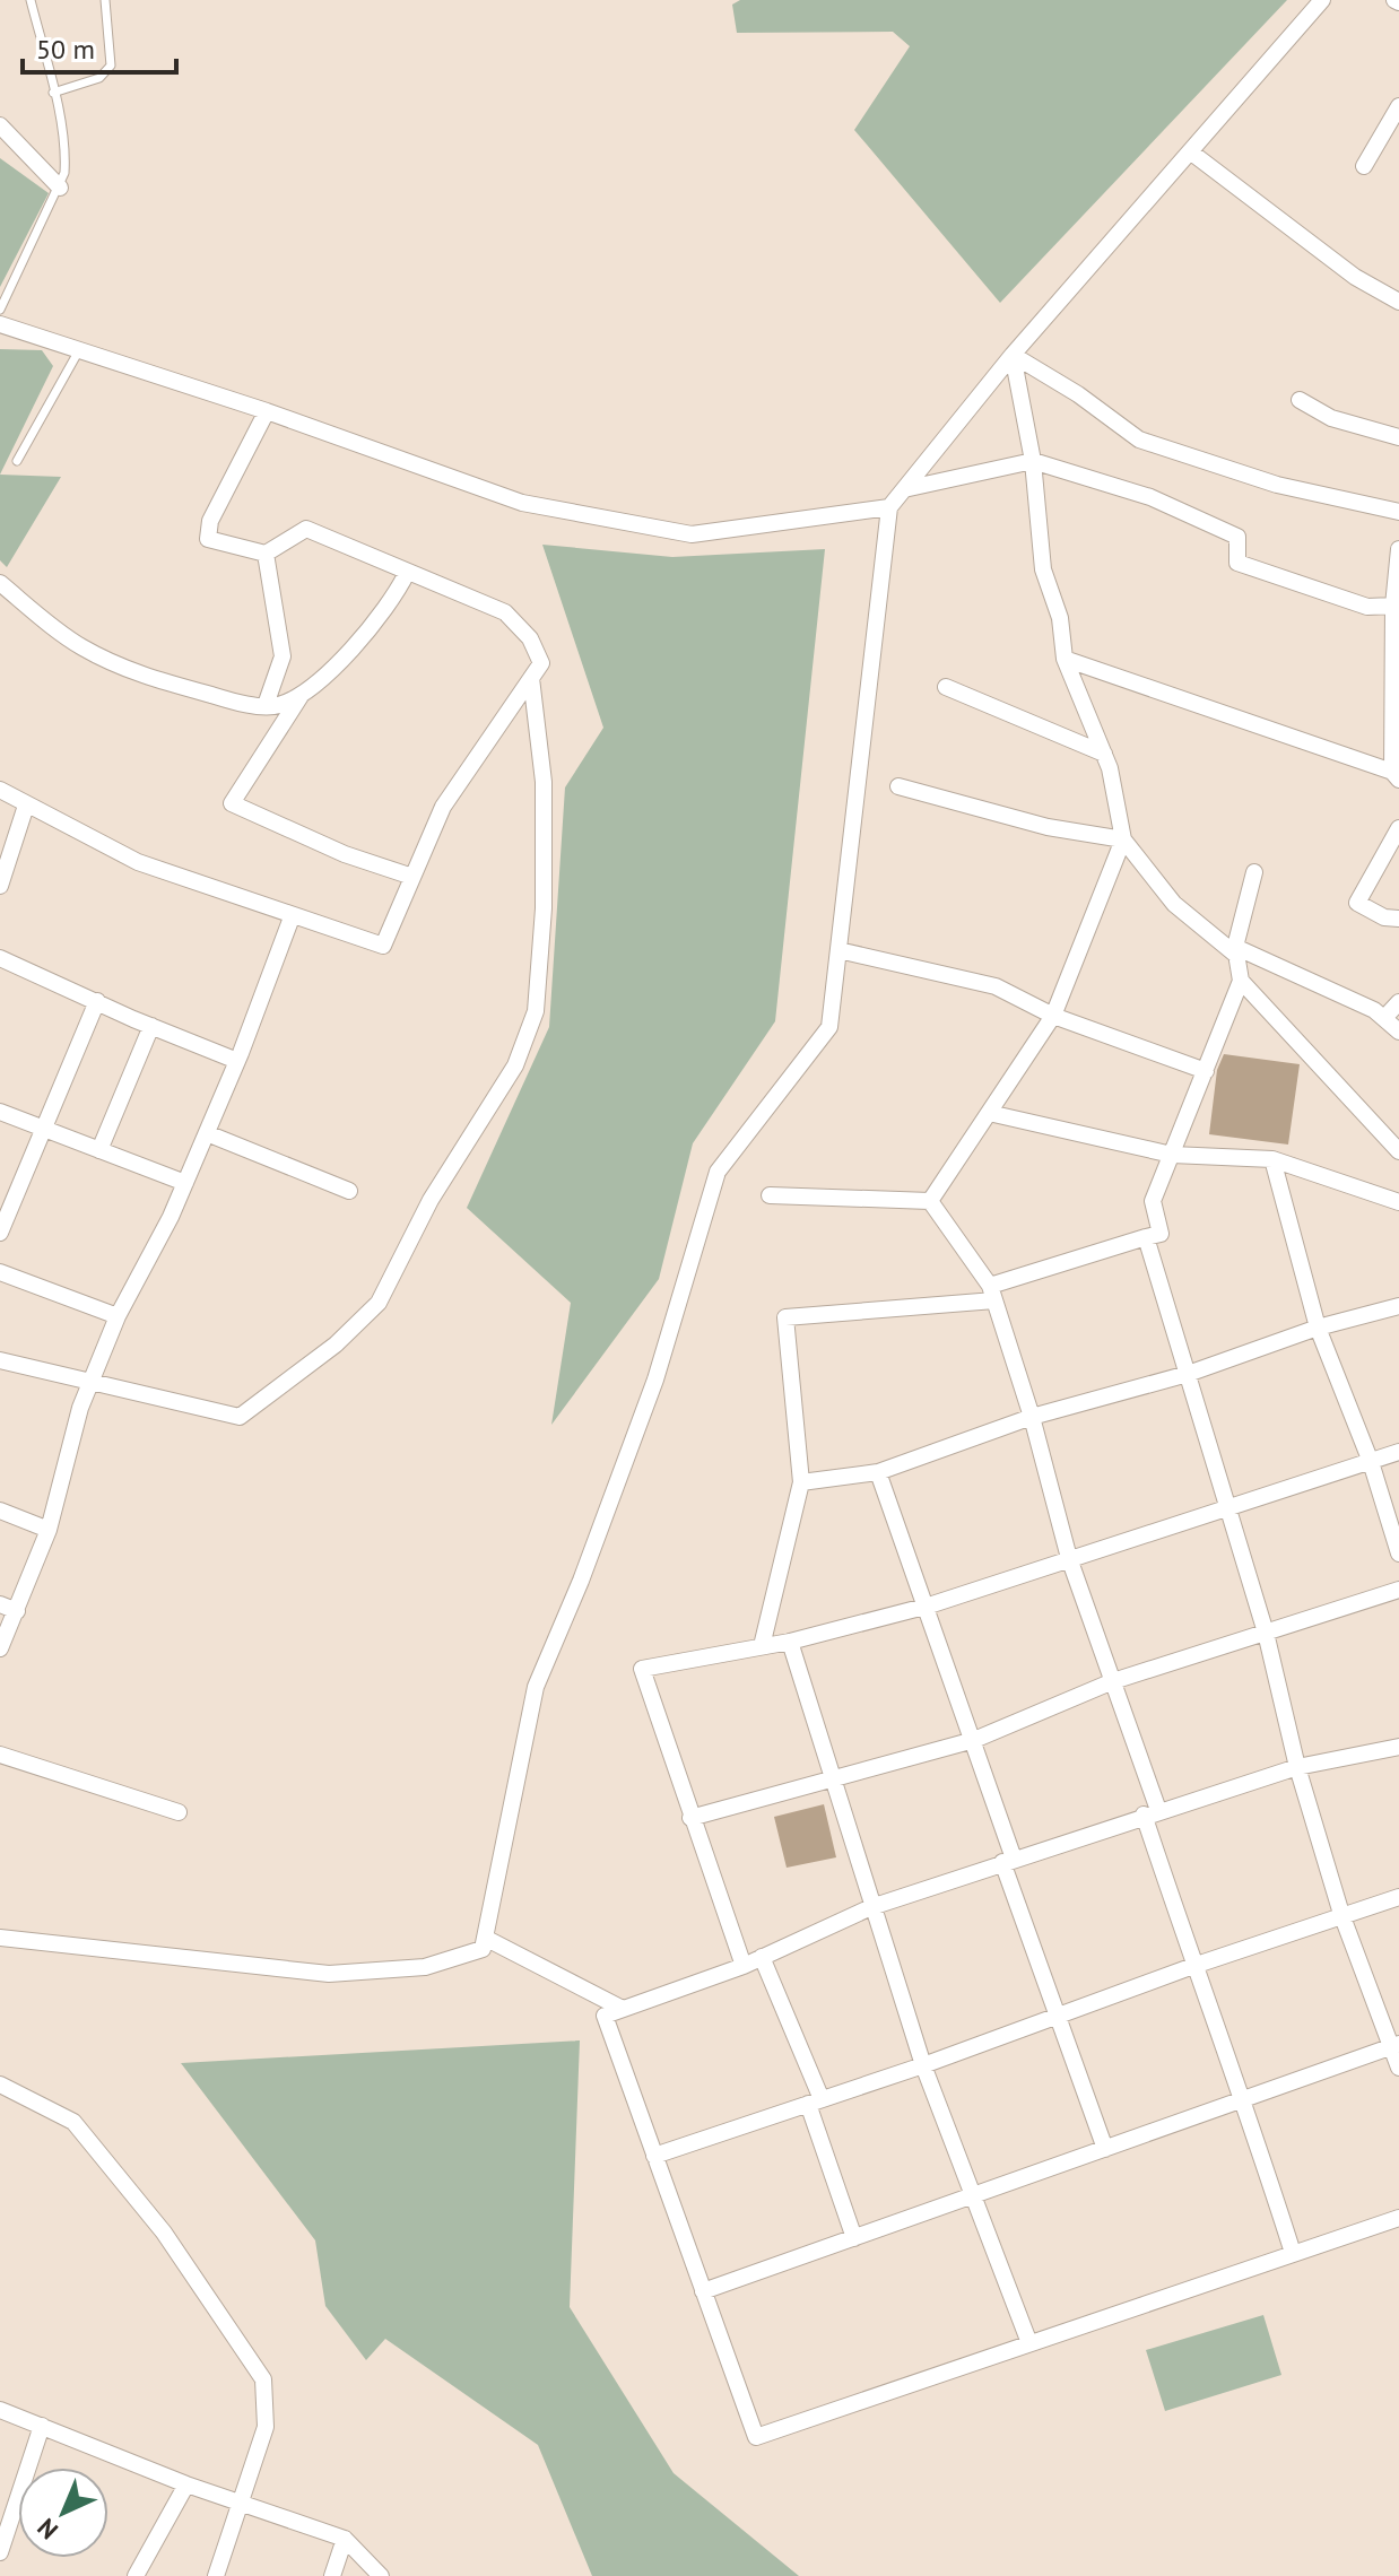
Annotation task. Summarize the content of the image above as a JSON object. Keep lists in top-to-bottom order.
{
  "scale_bar": "50 m",
  "north": "bottom left"
}
